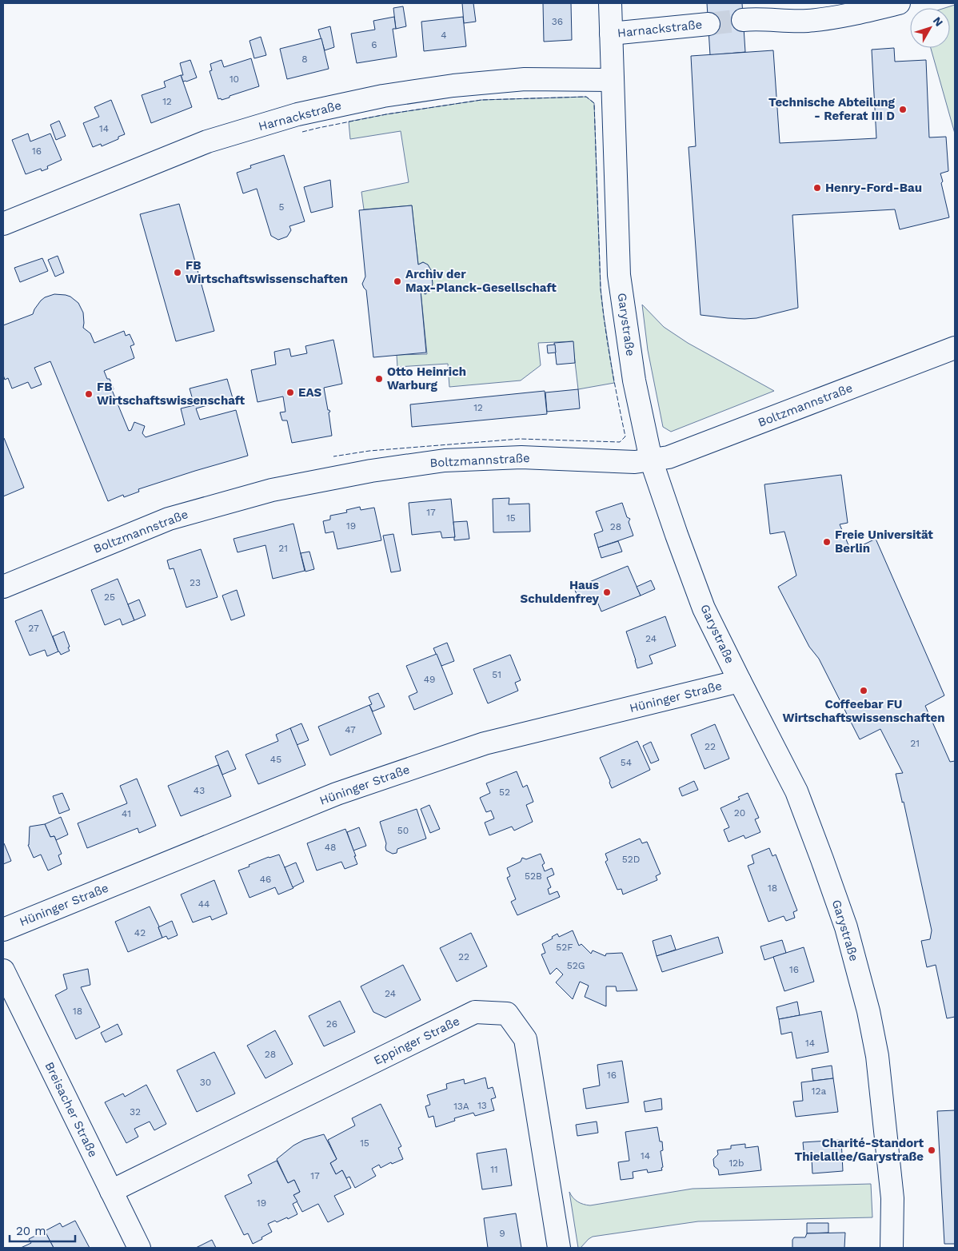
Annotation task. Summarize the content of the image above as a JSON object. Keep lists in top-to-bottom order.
{
  "streets": {
    "street": [
      "Harnackstraße",
      "Garystraße",
      "Boltzmannstraße",
      "Hüninger Straße",
      "Eppinger Straße",
      "Breisacher Straße"
    ]
  },
  "crossings": [
    ["Harnackstraße", "Garystraße"],
    ["Garystraße", "Boltzmannstraße"],
    ["Garystraße", "Hüninger Straße"],
    ["Eppinger Straße", "Breisacher Straße"]
  ],
  "places": [
    "Technische Abteilung - Referat III D",
    "Henry-Ford-Bau",
    "FB Wirtschaftswissenschaften",
    "Archiv der Max-Planck-Gesellschaft",
    "Otto Heinrich Warburg",
    "EAS",
    "FB Wirtschaftswissenschaft",
    "Freie Universität Berlin",
    "Haus Schuldenfrey",
    "Coffeebar FU Wirtschaftswissenschaften",
    "Charité-Standort Thielallee/Garystraße"
  ],
  "house_numbers": [
    "36",
    "4",
    "6",
    "8",
    "10",
    "12",
    "14",
    "16",
    "5",
    "12",
    "17",
    "15",
    "19",
    "28",
    "21",
    "23",
    "25",
    "27",
    "24",
    "51",
    "49",
    "47",
    "21",
    "22",
    "45",
    "54",
    "43",
    "52",
    "20",
    "41",
    "50",
    "48",
    "52D",
    "52B",
    "46",
    "18",
    "44",
    "42",
    "52F",
    "22",
    "52G",
    "16",
    "24",
    "18",
    "26",
    "14",
    "28",
    "16",
    "30",
    "12a",
    "13",
    "13A",
    "32",
    "15",
    "14",
    "12b",
    "11",
    "17",
    "19",
    "9"
  ],
  "scale_bar": "20 m",
  "north": "top right"
}
